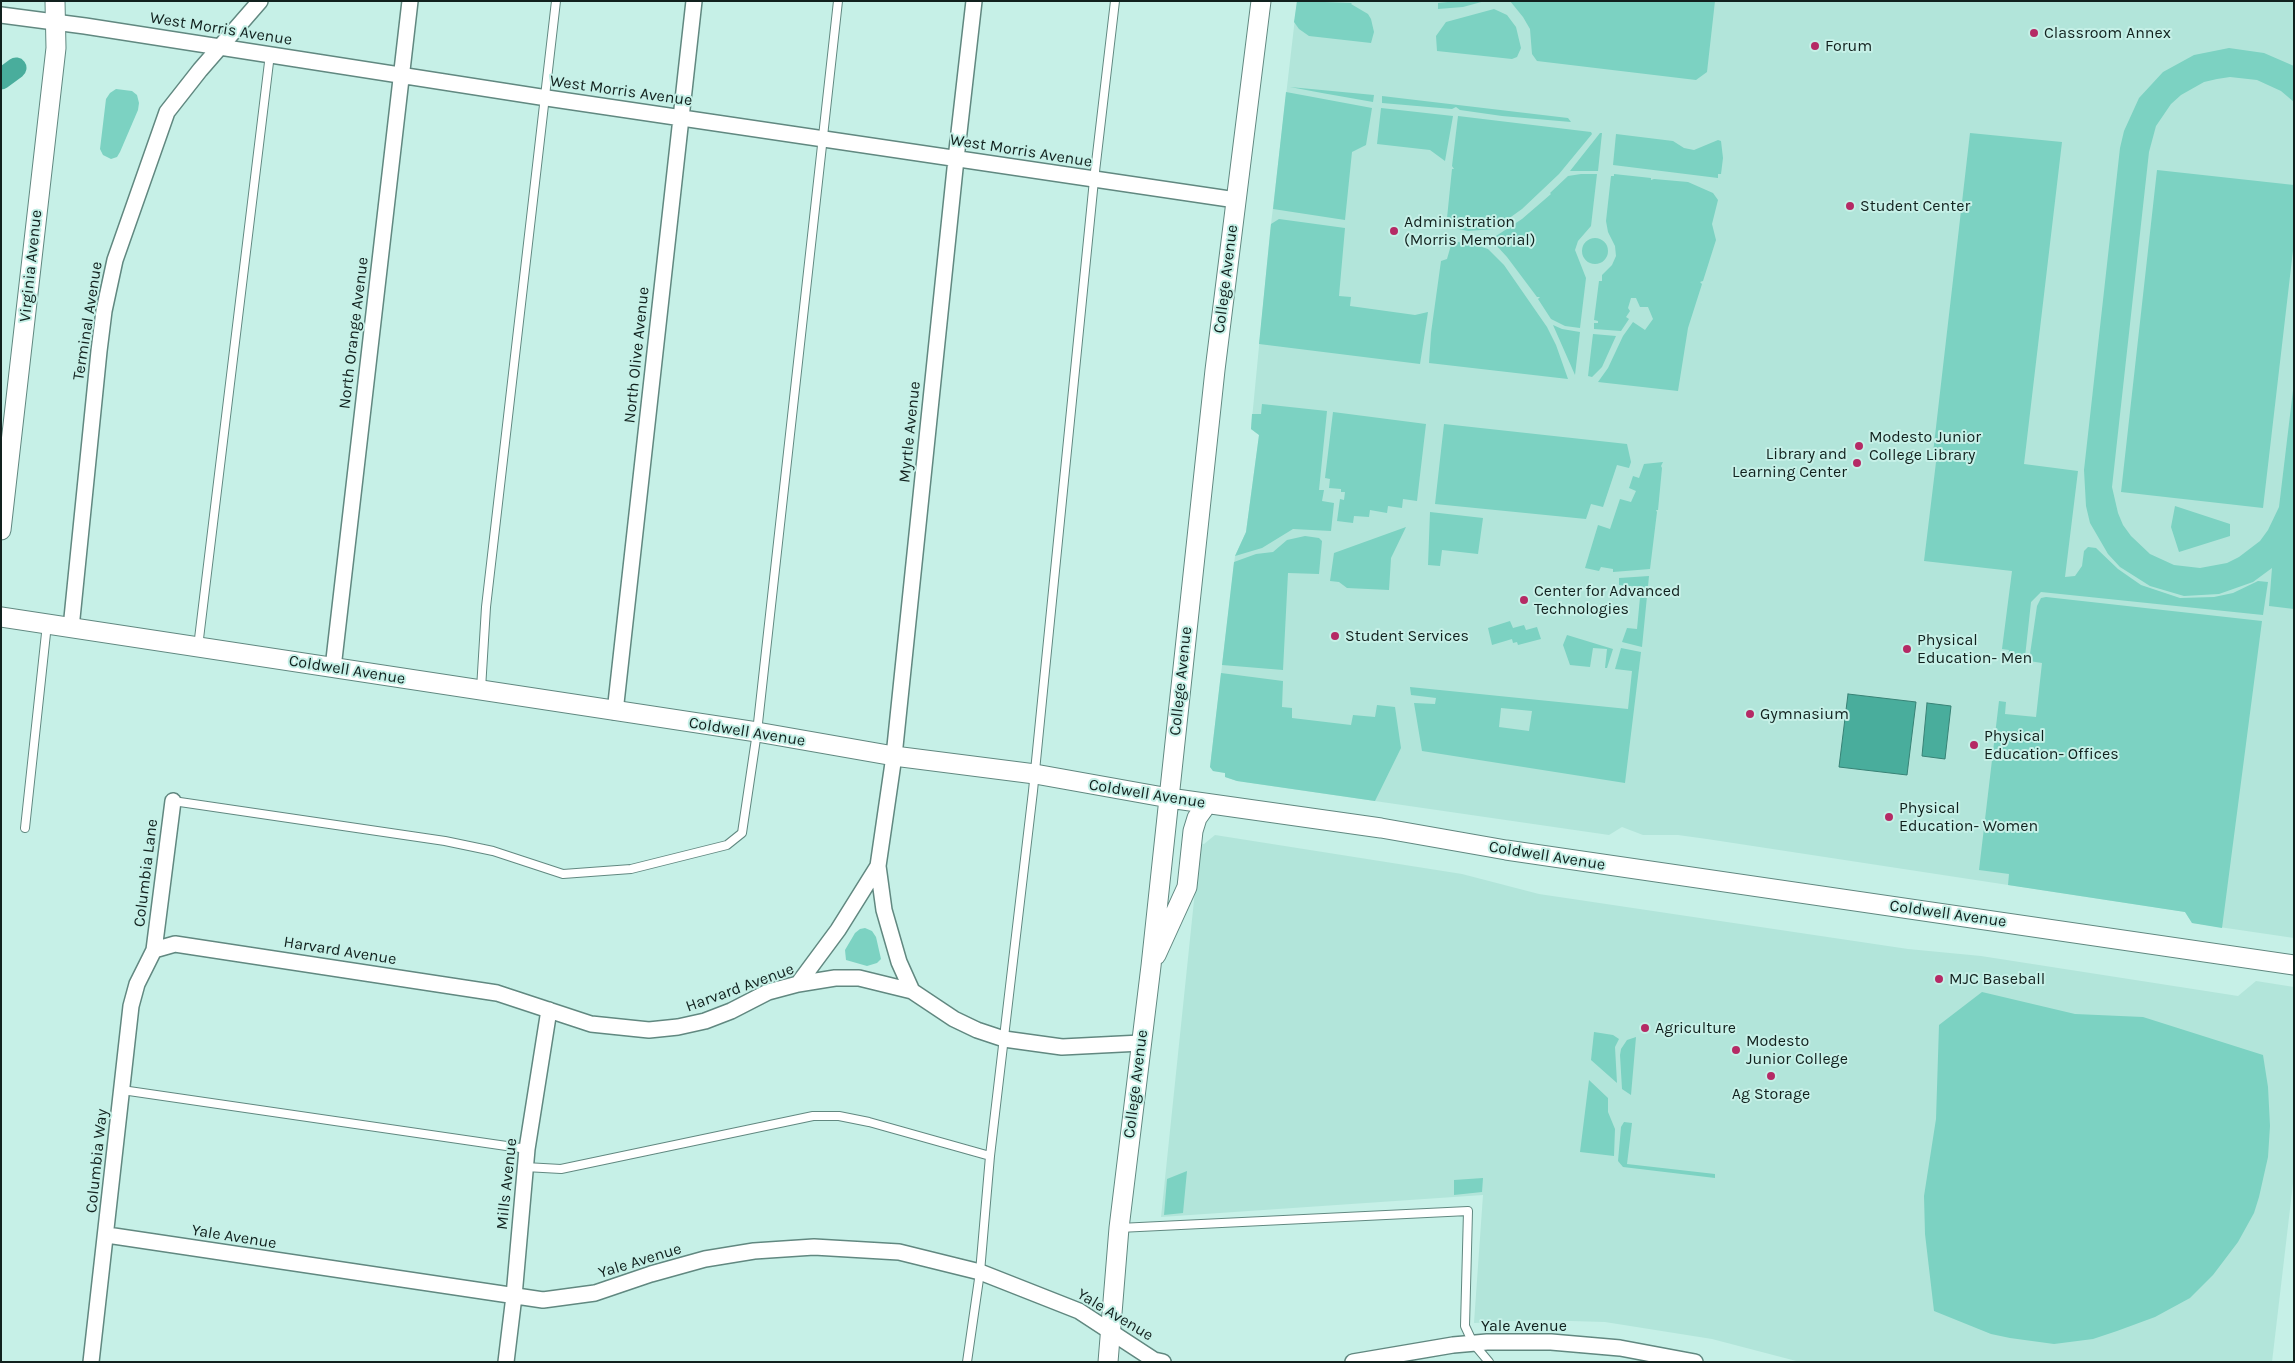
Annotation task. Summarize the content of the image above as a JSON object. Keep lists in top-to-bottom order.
{
  "streets": {
    "street": [
      "West Morris Avenue",
      "Virginia Avenue",
      "College Avenue",
      "Terminal Avenue",
      "North Orange Avenue",
      "North Olive Avenue",
      "Myrtle Avenue",
      "Coldwell Avenue",
      "Columbia Lane",
      "Harvard Avenue",
      "Columbia Way",
      "Mills Avenue",
      "Yale Avenue"
    ]
  },
  "crossings": [
    ["West Morris Avenue", "Virginia Avenue"],
    ["West Morris Avenue", "College Avenue"],
    ["West Morris Avenue", "Terminal Avenue"],
    ["West Morris Avenue", "North Orange Avenue"],
    ["West Morris Avenue", "North Olive Avenue"],
    ["West Morris Avenue", "Myrtle Avenue"],
    ["College Avenue", "Coldwell Avenue"],
    ["College Avenue", "Harvard Avenue"],
    ["College Avenue", "Yale Avenue"],
    ["Terminal Avenue", "Coldwell Avenue"],
    ["North Orange Avenue", "Coldwell Avenue"],
    ["North Olive Avenue", "Coldwell Avenue"],
    ["Myrtle Avenue", "Coldwell Avenue"],
    ["Myrtle Avenue", "Harvard Avenue"],
    ["Columbia Lane", "Harvard Avenue"],
    ["Columbia Lane", "Columbia Way"],
    ["Harvard Avenue", "Columbia Way"],
    ["Harvard Avenue", "Mills Avenue"],
    ["Columbia Way", "Yale Avenue"],
    ["Mills Avenue", "Yale Avenue"]
  ],
  "places": [
    "Classroom Annex",
    "Forum",
    "Student Center",
    "Administration (Morris Memorial)",
    "Modesto Junior College Library",
    "Library and Learning Center",
    "Center for Advanced Technologies",
    "Student Services",
    "Physical Education- Men",
    "Gymnasium",
    "Physical Education- Offices",
    "Physical Education- Women",
    "MJC Baseball",
    "Agriculture",
    "Modesto Junior College",
    "Ag Storage"
  ]
}
